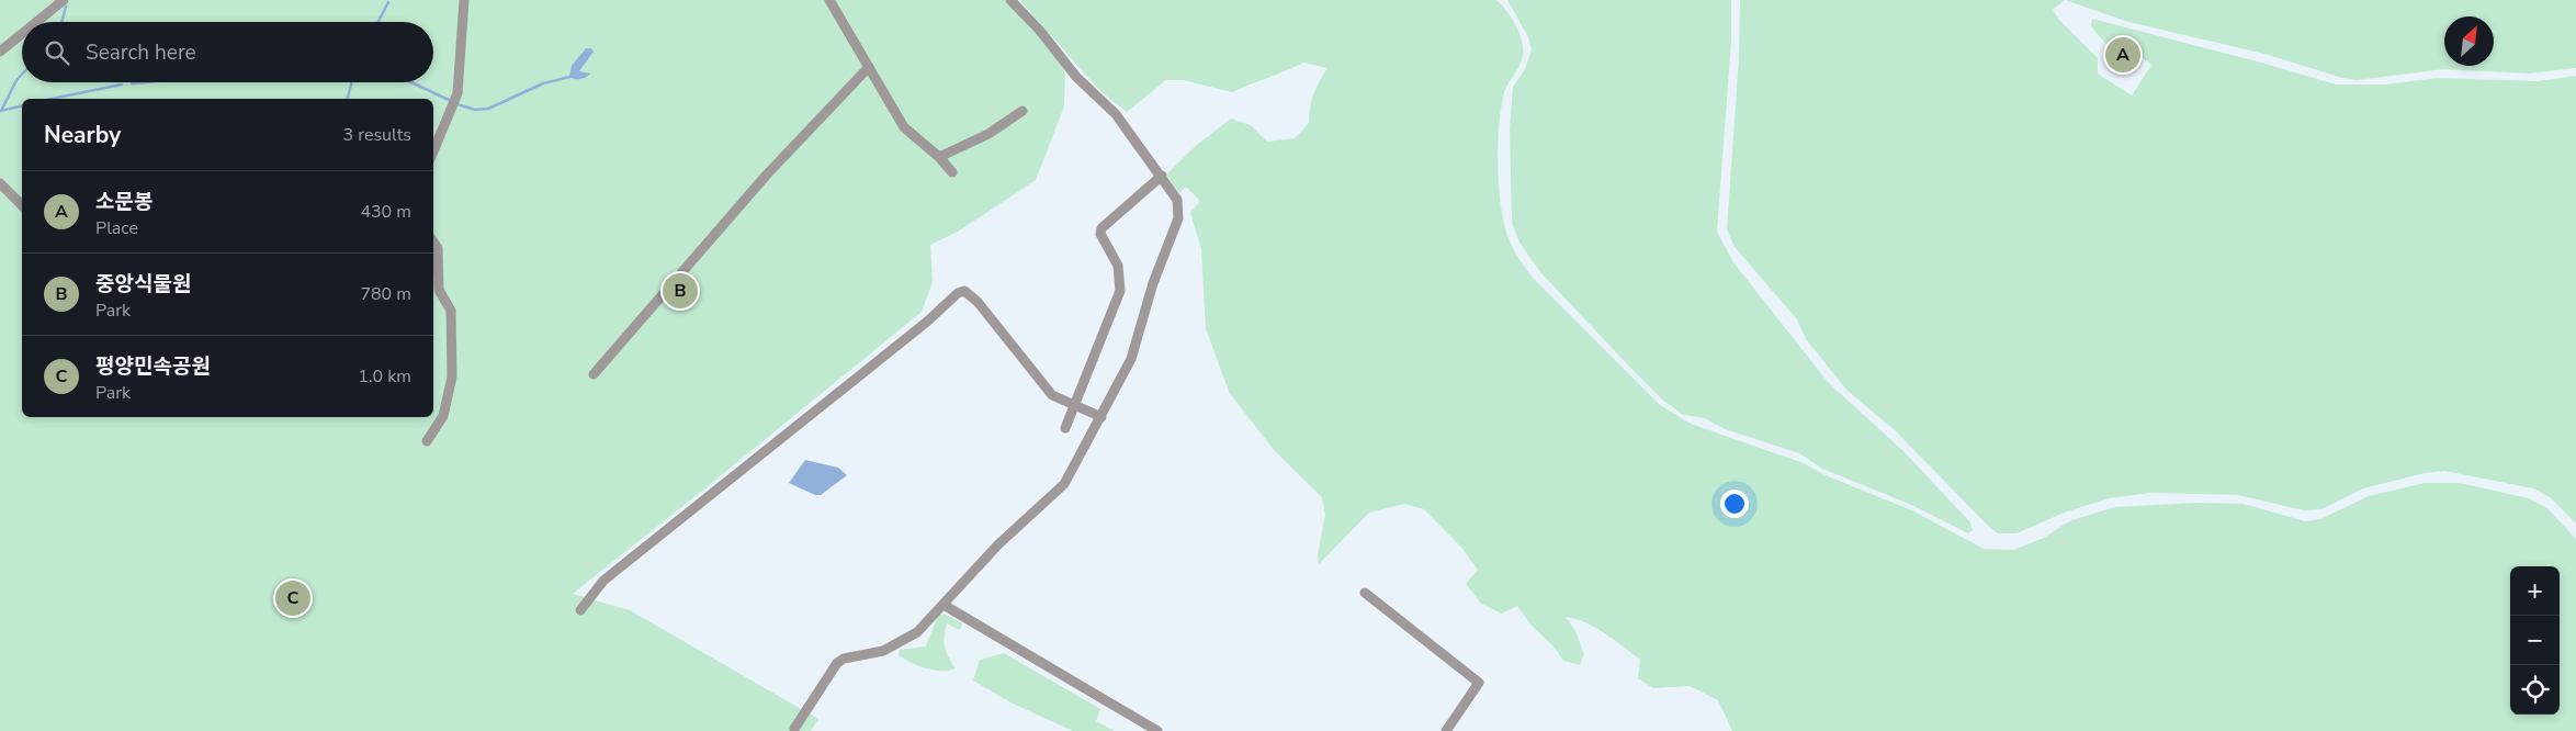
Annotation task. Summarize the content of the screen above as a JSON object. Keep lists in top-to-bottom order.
{
  "north": "top right",
  "page": {
    "search": "Search here",
    "pins": ["A", "B", "C"],
    "heading": ["Nearby", "3 results"],
    "list": [
      {
        "mark": "A",
        "name": "소문봉",
        "note": "Place",
        "value": "430 m"
      },
      {
        "mark": "B",
        "name": "중앙식물원",
        "note": "Park",
        "value": "780 m"
      },
      {
        "mark": "C",
        "name": "평양민속공원",
        "note": "Park",
        "value": "1.0 km"
      }
    ],
    "map_buttons": ["+", "−"]
  }
}
